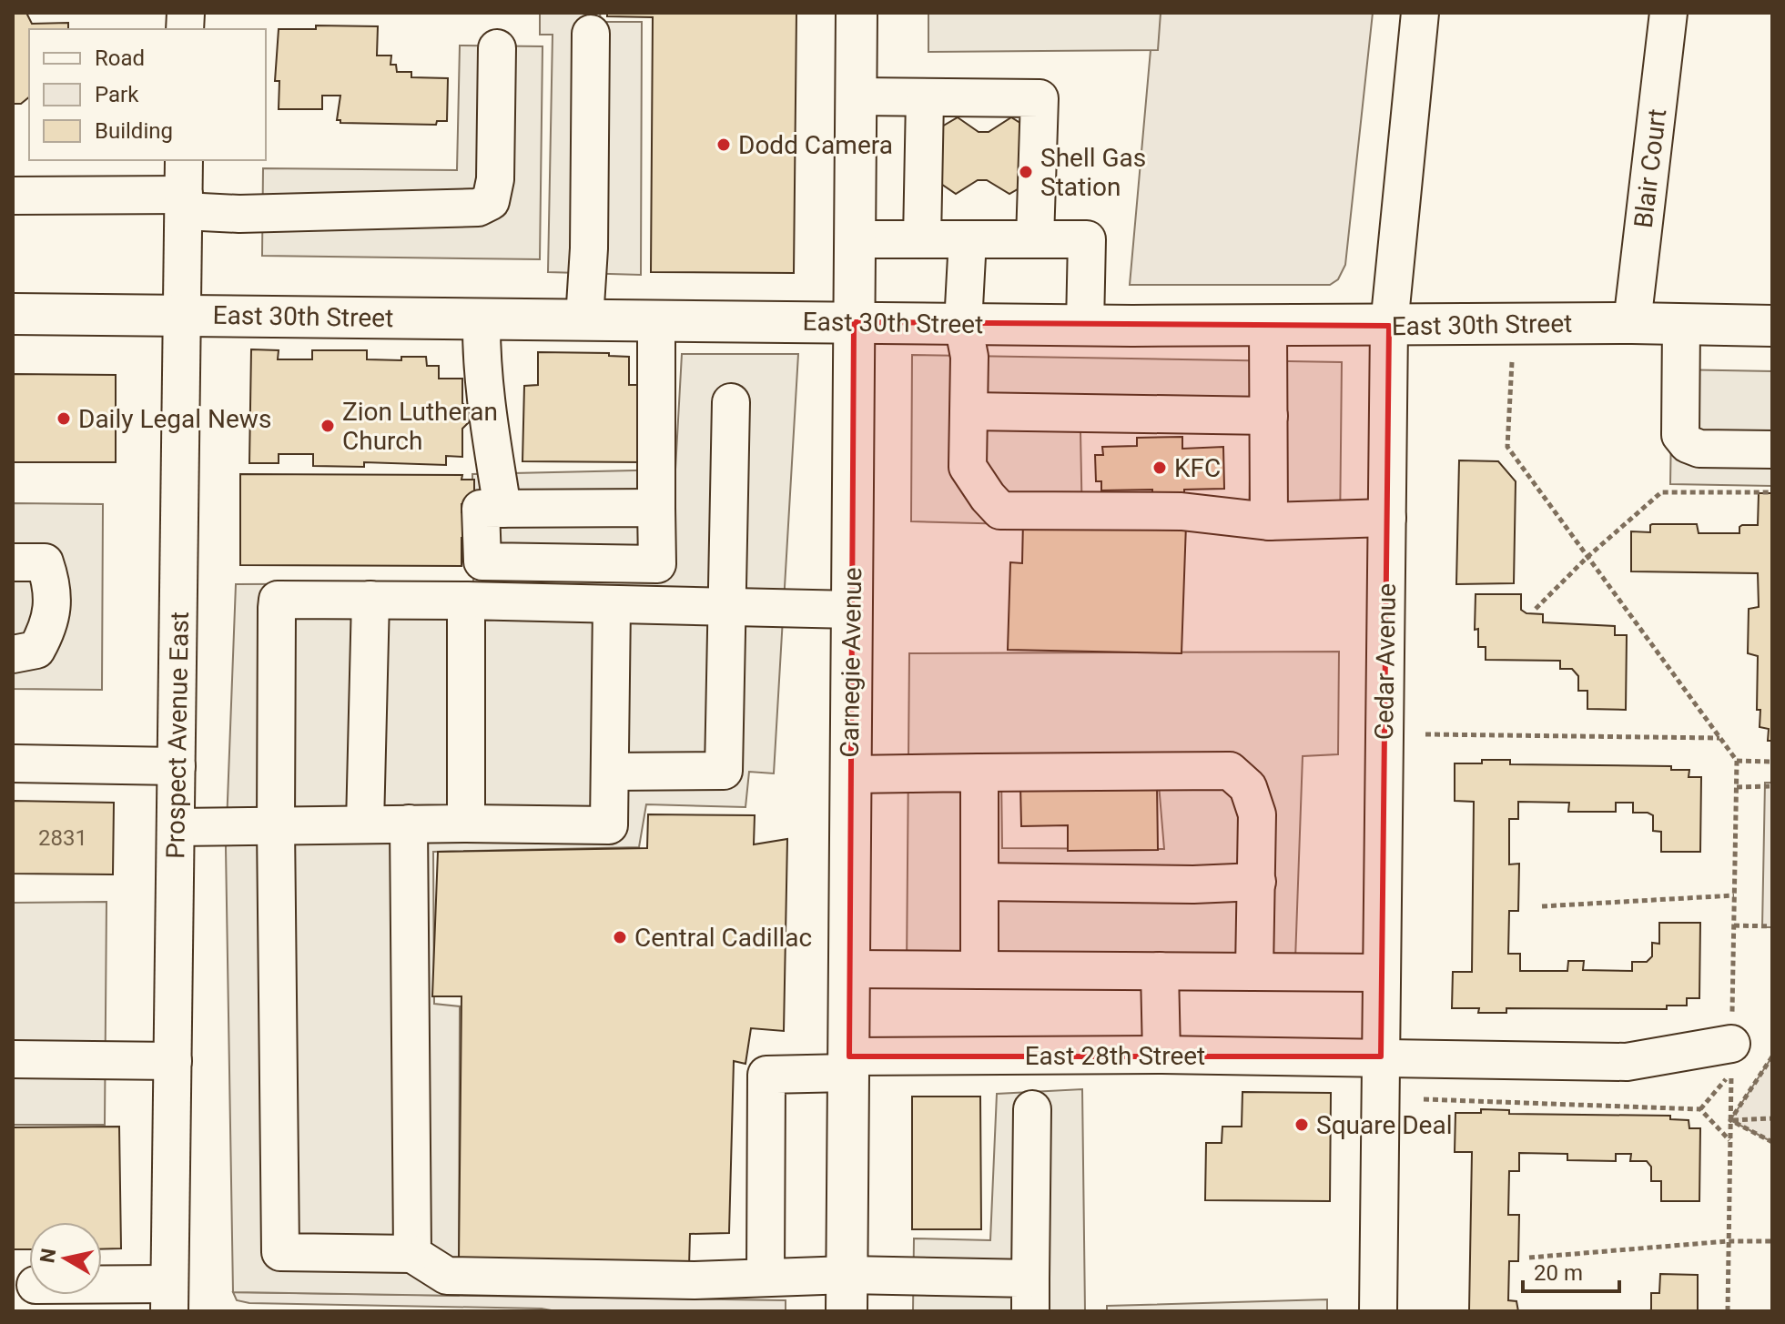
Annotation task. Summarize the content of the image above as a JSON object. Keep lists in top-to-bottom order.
{
  "streets": {
    "main road": ["East 30th Street", "Carnegie Avenue"],
    "street": [
      "Blair Court",
      "Cedar Avenue",
      "Prospect Avenue East",
      "East 28th Street"
    ]
  },
  "crossings": [
    ["Blair Court", "East 30th Street"],
    ["East 30th Street", "Cedar Avenue"],
    ["East 30th Street", "Carnegie Avenue"],
    ["East 30th Street", "Prospect Avenue East"],
    ["Cedar Avenue", "East 28th Street"],
    ["Carnegie Avenue", "East 28th Street"]
  ],
  "places": [
    "Dodd Camera",
    "Shell Gas Station",
    "Daily Legal News",
    "Zion Lutheran Church",
    "KFC",
    "Central Cadillac",
    "Square Deal"
  ],
  "house_numbers": ["2831"],
  "legend": ["Road", "Park", "Building"],
  "scale_bar": "20 m",
  "north": "left"
}
